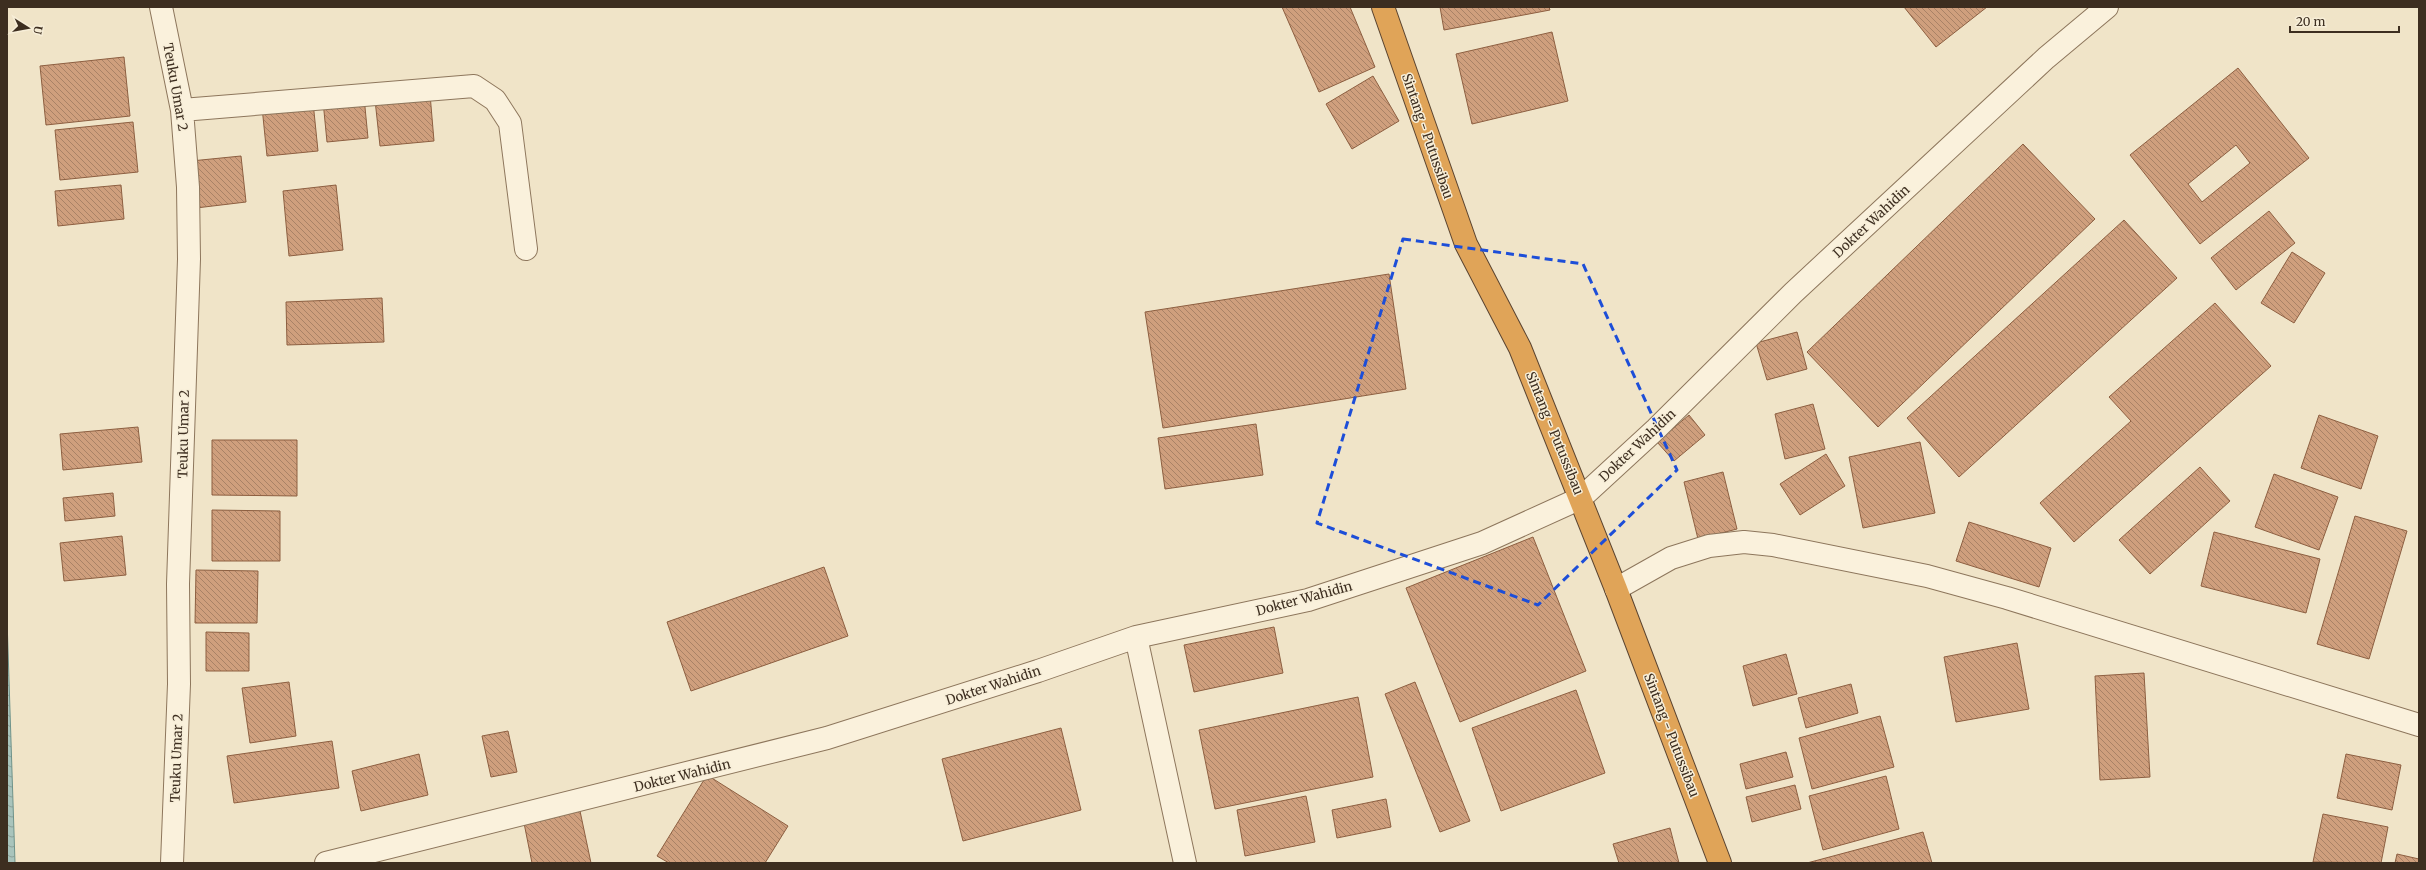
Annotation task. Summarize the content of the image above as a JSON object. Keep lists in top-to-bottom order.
{
  "streets": {
    "highway": ["Sintang - Putussibau"],
    "street": ["Teuku Umar 2", "Dokter Wahidin"]
  },
  "crossings": [
    ["Sintang - Putussibau", "Dokter Wahidin"]
  ],
  "scale_bar": "20 m",
  "north": "right"
}
